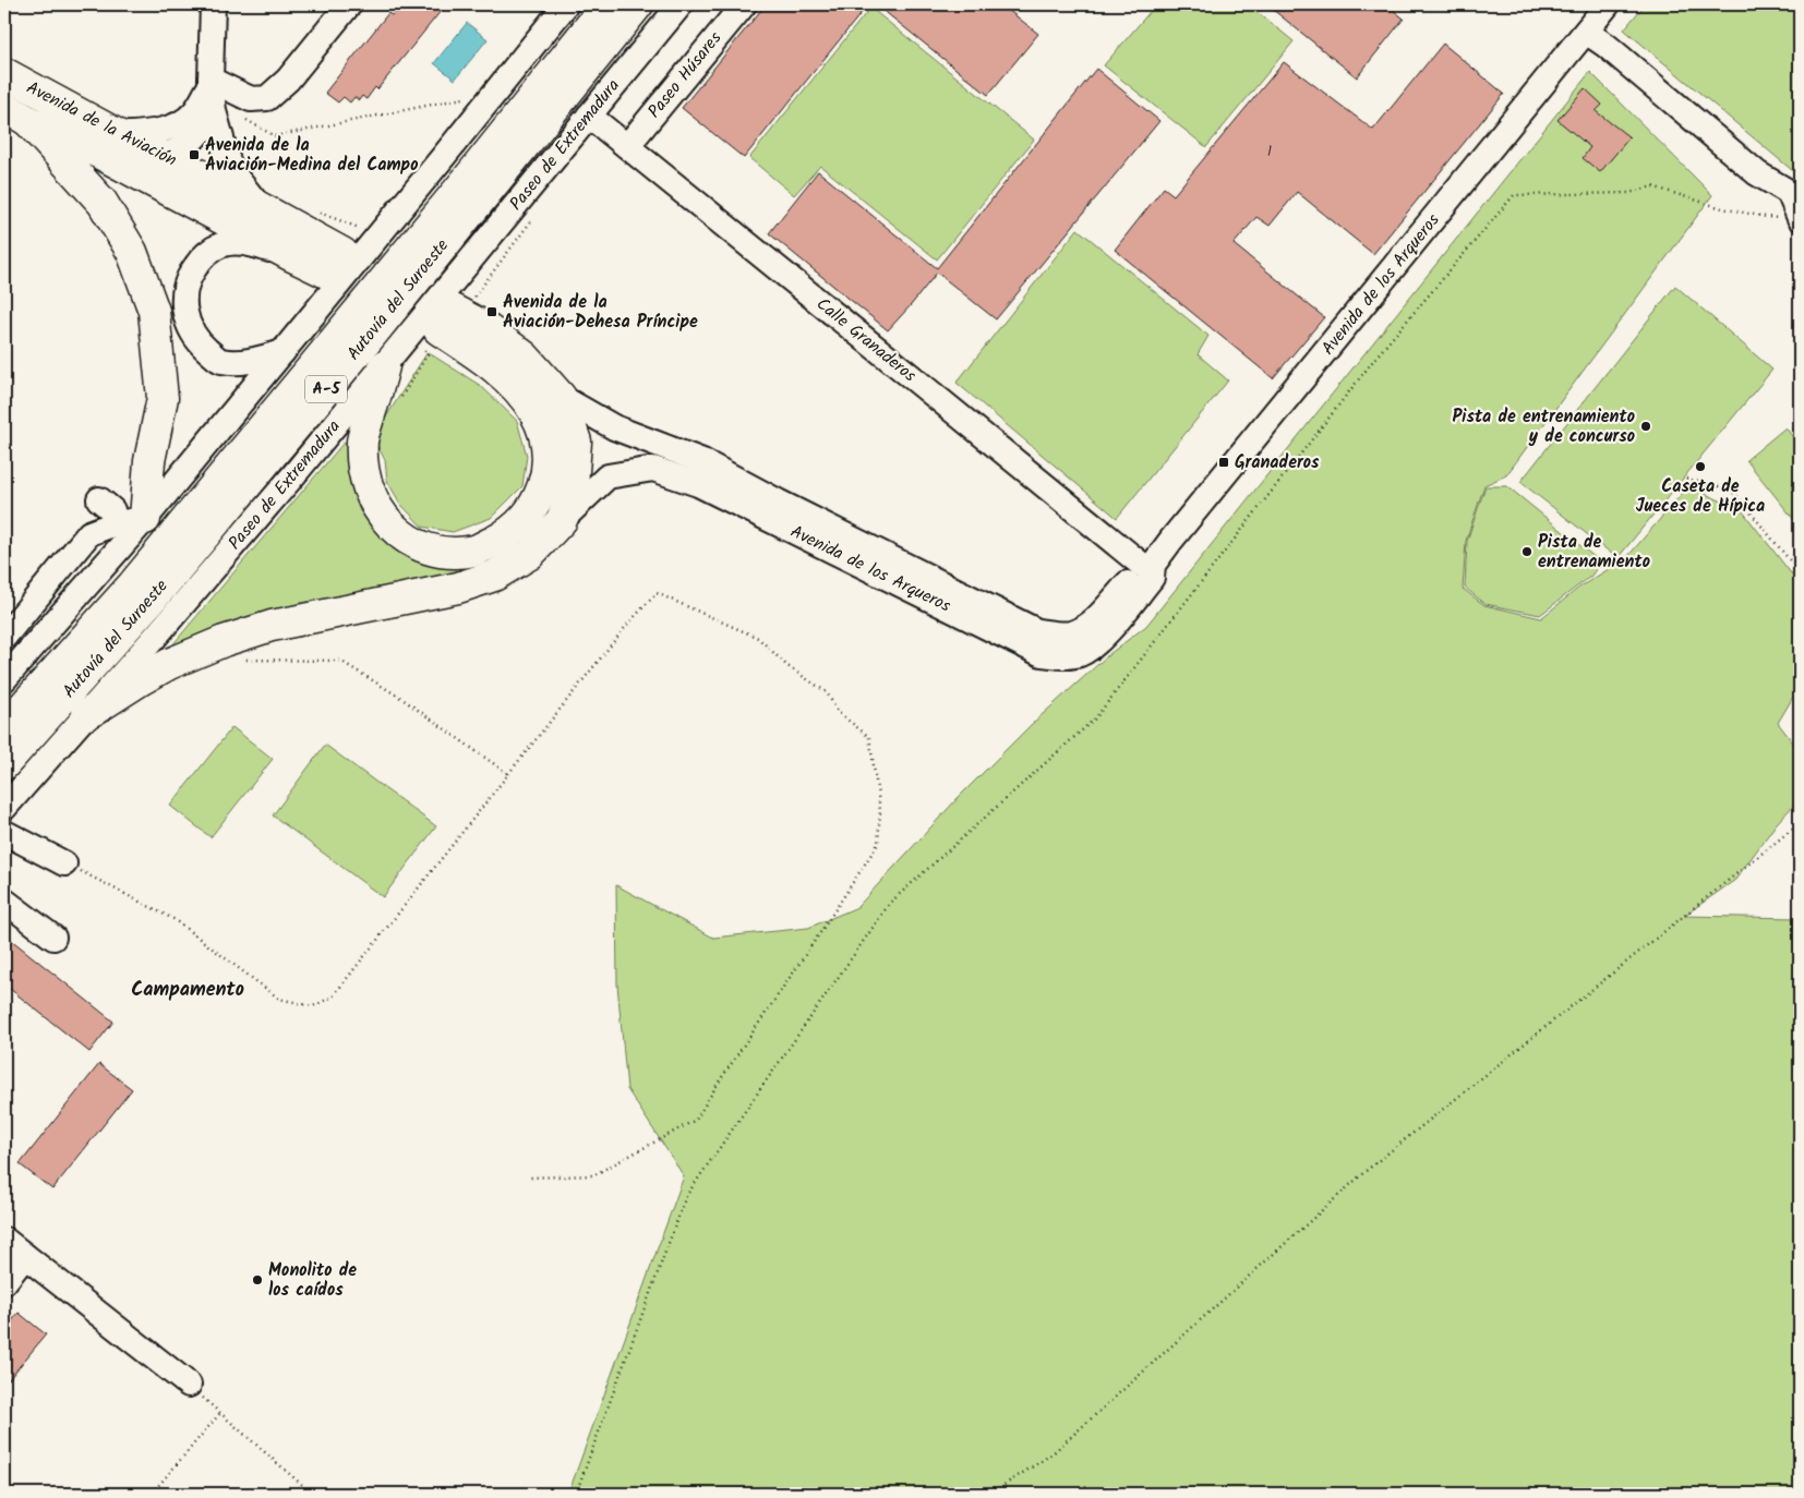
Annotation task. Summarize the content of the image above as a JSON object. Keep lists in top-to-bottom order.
{
  "streets": {
    "main road": ["Avenida de la Aviación", "Autovía del Suroeste", "A-5"],
    "street": [
      "Paseo Húsares",
      "Paseo de Extremadura",
      "Avenida de los Arqueros",
      "Calle Granaderos"
    ]
  },
  "crossings": [
    ["Paseo Húsares", "Calle Granaderos"],
    ["Paseo de Extremadura", "Calle Granaderos"],
    ["Avenida de los Arqueros", "Calle Granaderos"]
  ],
  "districts": ["Campamento"],
  "places": {
    "transit": ["Avenida de la Aviación-Medina del Campo", "Avenida de la Aviación-Dehesa Príncipe", "Granaderos"],
    "other": [
      "Pista de entrenamiento y de concurso",
      "Caseta de Jueces de Hípica",
      "Pista de entrenamiento",
      "Monolito de los caídos"
    ]
  },
  "house_numbers": ["1"]
}
